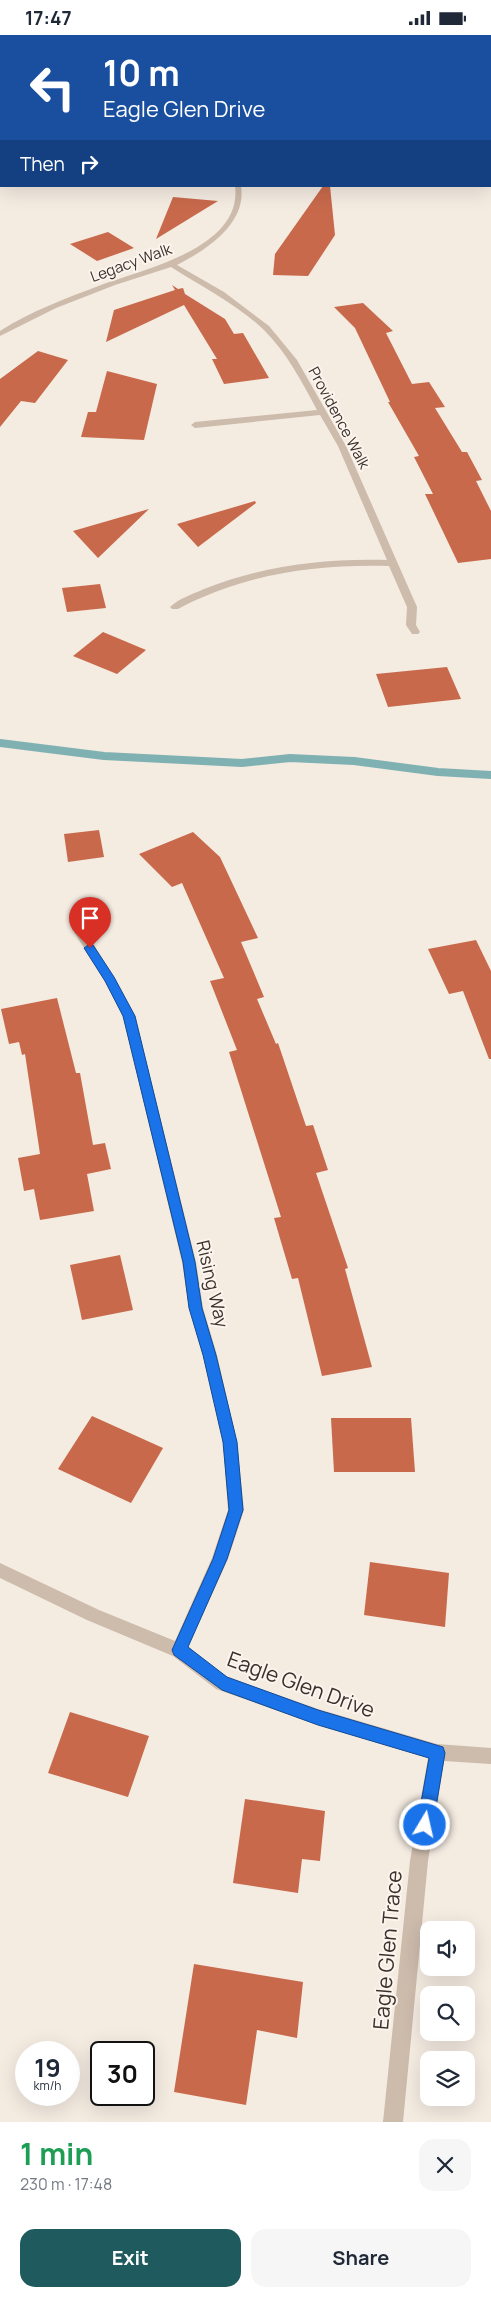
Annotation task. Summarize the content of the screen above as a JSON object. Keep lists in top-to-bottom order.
{
  "streets": {
    "street": [
      "Legacy Walk",
      "Providence Walk",
      "Rising Way",
      "Eagle Glen Drive",
      "Eagle Glen Trace"
    ]
  },
  "crossings": [
    ["Legacy Walk", "Providence Walk"],
    ["Rising Way", "Eagle Glen Drive"],
    ["Eagle Glen Drive", "Eagle Glen Trace"]
  ],
  "page": {
    "status": "17:47",
    "turn": ["10 m", "Eagle Glen Drive"],
    "then": "Then",
    "speed": "19 km/h",
    "limit": "30",
    "heading": ["1 min", "230 m · 17:48"],
    "buttons": ["Exit", "Share"]
  }
}
